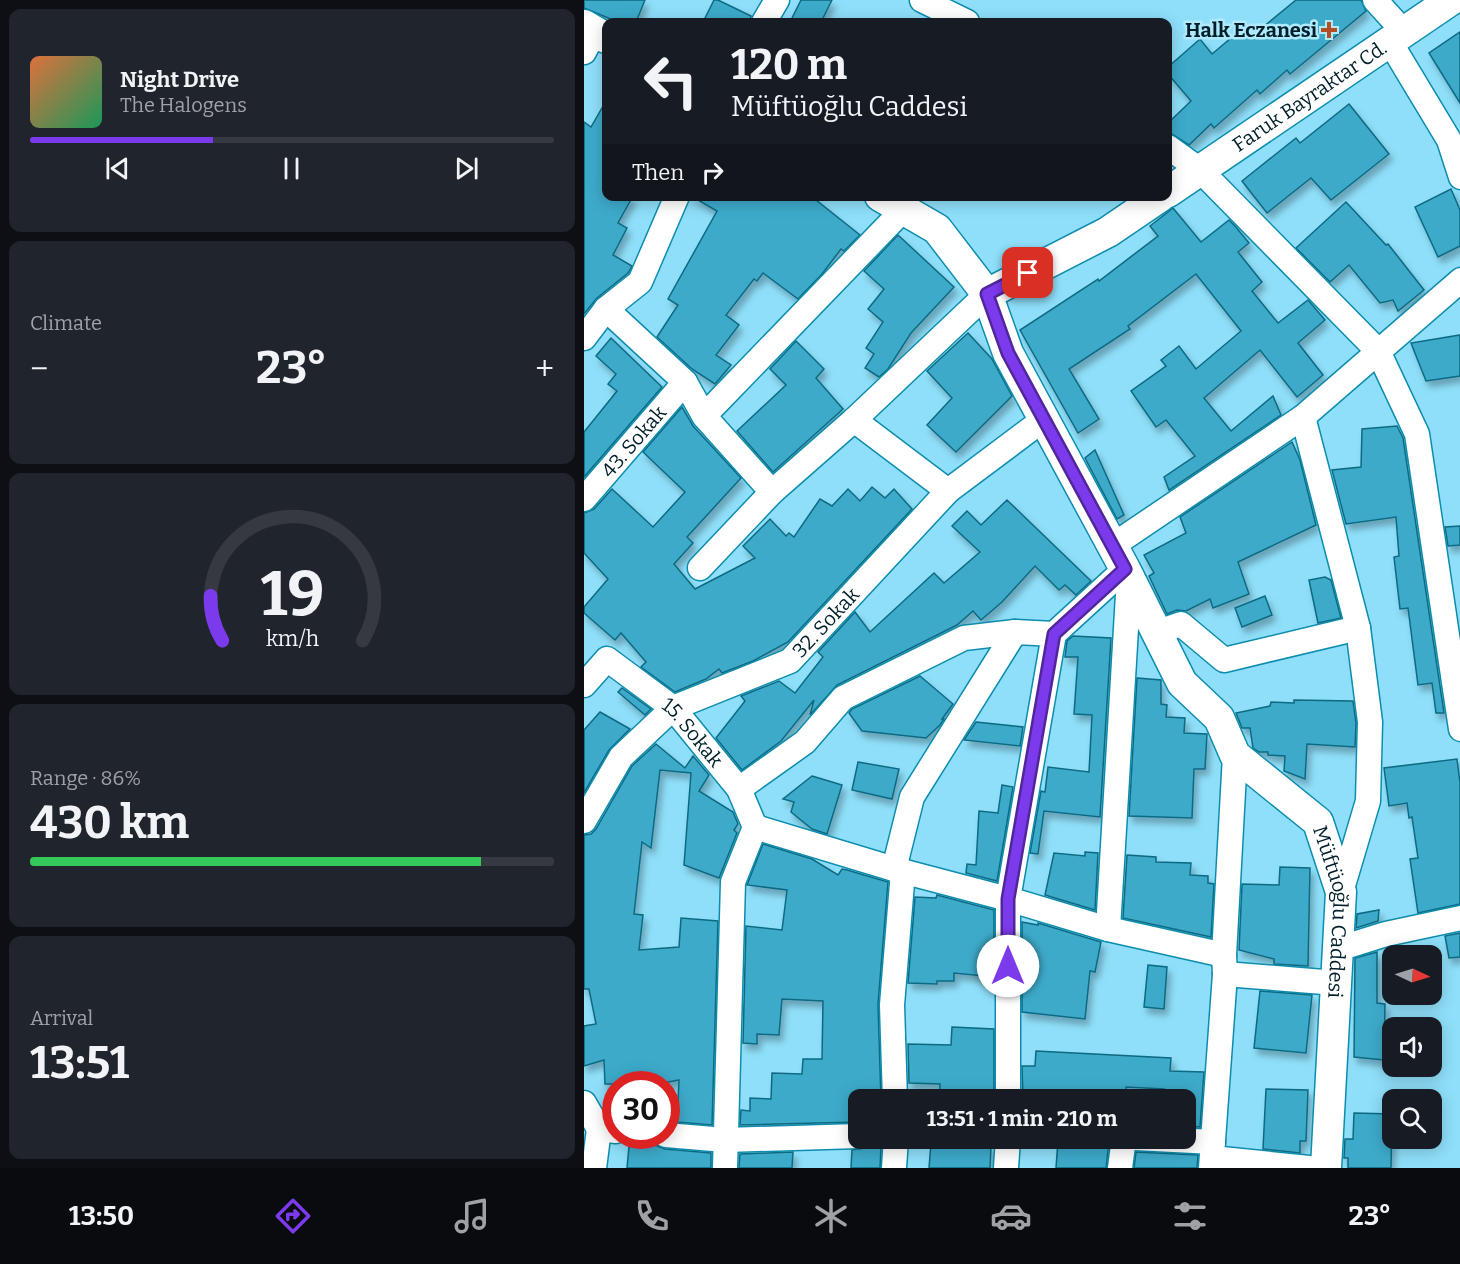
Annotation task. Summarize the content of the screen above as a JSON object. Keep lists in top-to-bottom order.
{
  "streets": {
    "street": [
      "Faruk Bayraktar Cd.",
      "43. Sokak",
      "32. Sokak",
      "15. Sokak",
      "Müftüoğlu Caddesi"
    ]
  },
  "crossings": [
    ["32. Sokak", "15. Sokak"],
    ["32. Sokak", "Müftüoğlu Caddesi"]
  ],
  "places": {
    "health": ["Halk Eczanesi"]
  },
  "north": "right",
  "page": {
    "turn": ["120 m", "Müftüoğlu Caddesi"],
    "song": ["Night Drive", "The Halogens"],
    "then": "Then",
    "tile": [
      "Climate",
      ["Range · 86%", "430 km"],
      ["Arrival", "13:51"]
    ],
    "heat": ["−", "23°", "+"],
    "limit": "30",
    "trip": "13:51 · 1 min · 210 m",
    "tabs": ["13:50", "23°"],
    "gauge": ["19", "km/h"]
  }
}
